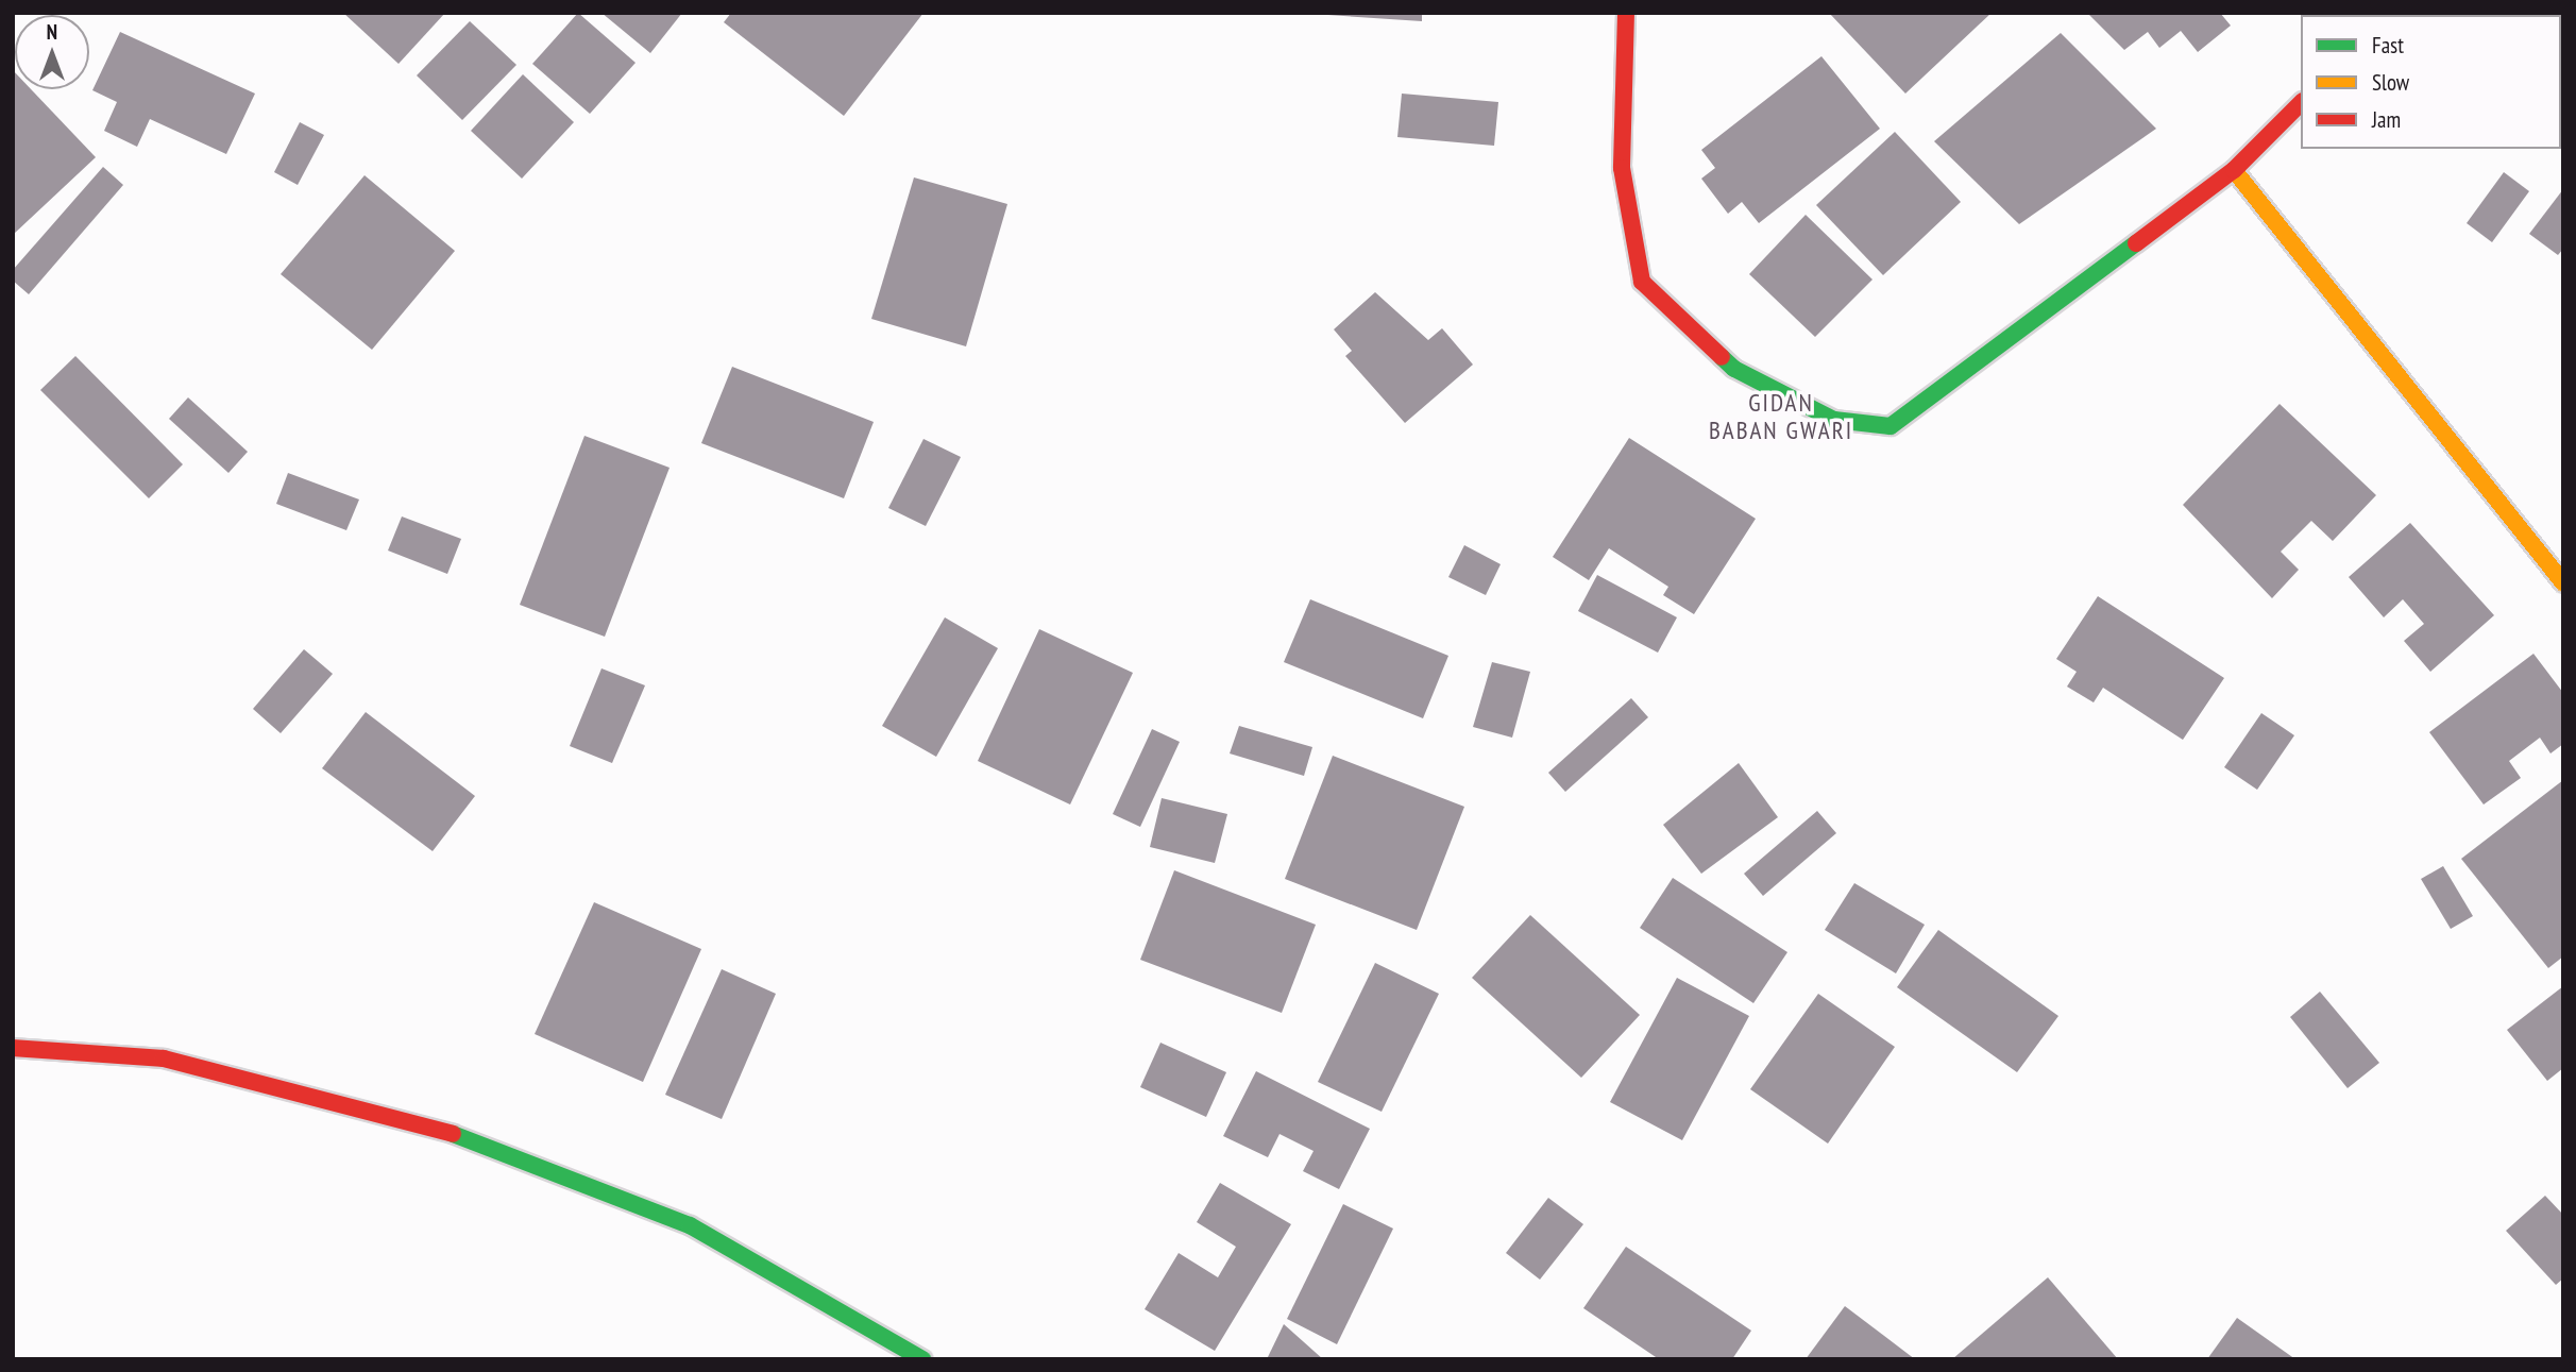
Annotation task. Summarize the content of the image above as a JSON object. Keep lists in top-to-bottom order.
{
  "districts": ["GIDAN BABAN GWARI"],
  "legend": ["Fast", "Slow", "Jam"],
  "north": "top"
}
